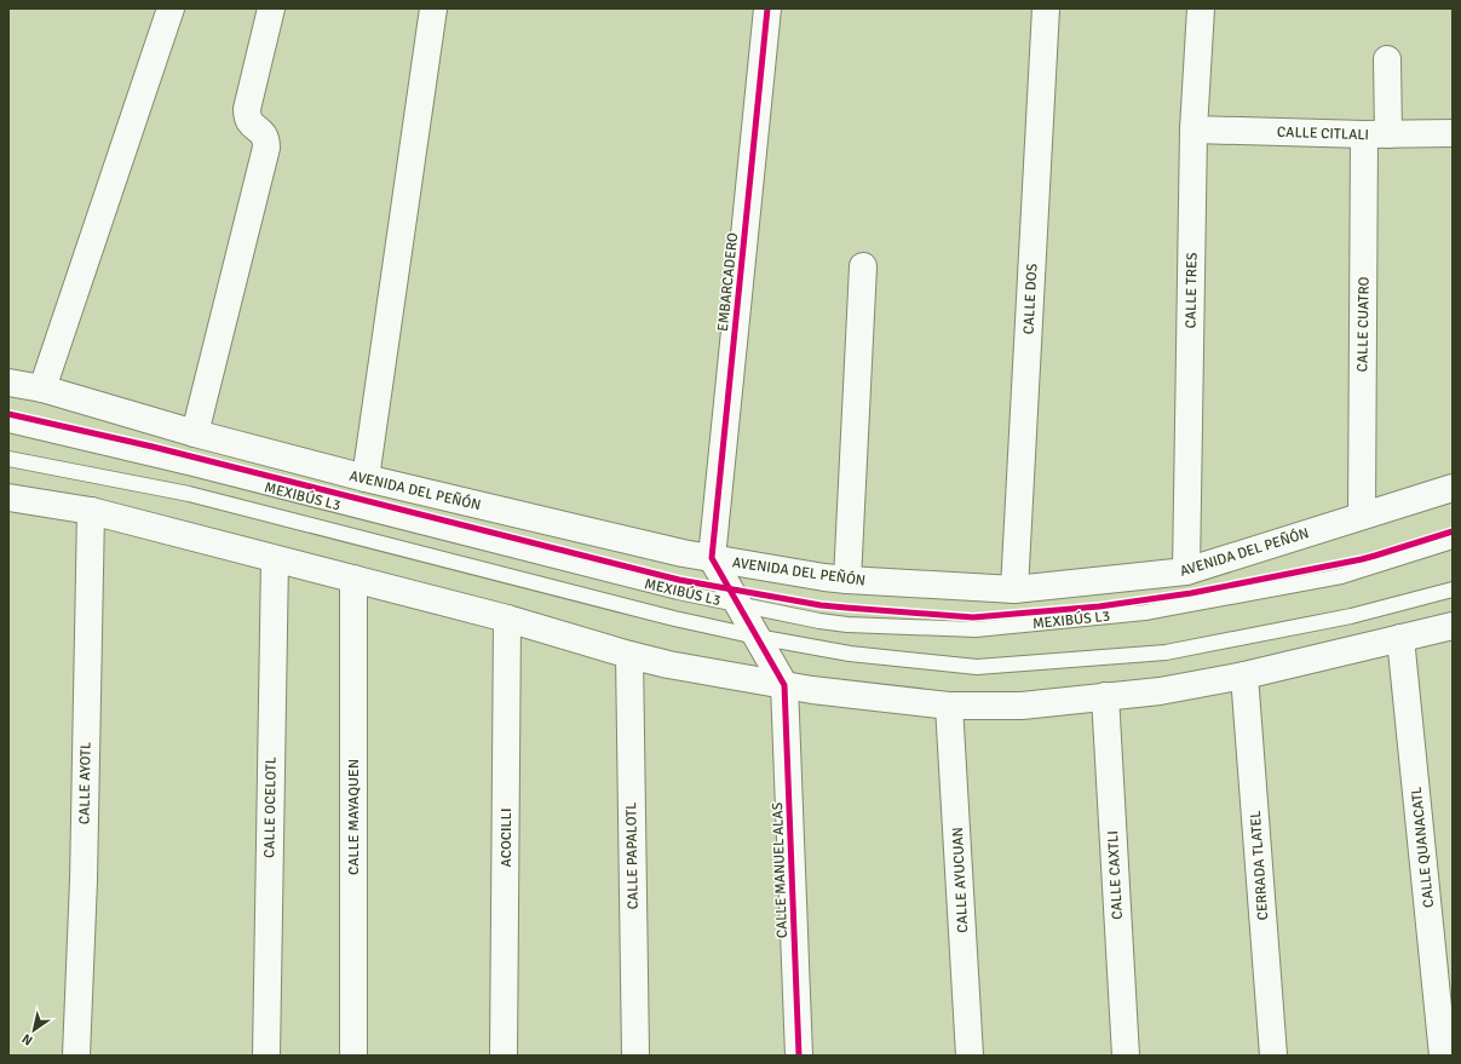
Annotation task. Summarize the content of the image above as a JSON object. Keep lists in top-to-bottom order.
{
  "streets": {
    "street": [
      "CALLE CITLALI",
      "EMBARCADERO",
      "CALLE TRES",
      "CALLE DOS",
      "CALLE CUATRO",
      "AVENIDA DEL PEÑÓN",
      "CALLE AYOTL",
      "CALLE OCELOTL",
      "CALLE MAYAQUEN",
      "ACOCILLI",
      "CALLE QUANACATL",
      "CALLE PAPALOTL",
      "CERRADA TLATEL",
      "CALLE MANUEL ALAS",
      "CALLE CAXTLI",
      "CALLE AYUCUAN"
    ],
    "lane": ["MEXIBÚS L3"]
  },
  "crossings": [
    ["CALLE CITLALI", "CALLE TRES"],
    ["CALLE CITLALI", "CALLE CUATRO"],
    ["EMBARCADERO", "AVENIDA DEL PEÑÓN"],
    ["CALLE TRES", "AVENIDA DEL PEÑÓN"],
    ["CALLE DOS", "AVENIDA DEL PEÑÓN"],
    ["CALLE CUATRO", "AVENIDA DEL PEÑÓN"]
  ],
  "north": "bottom left"
}
